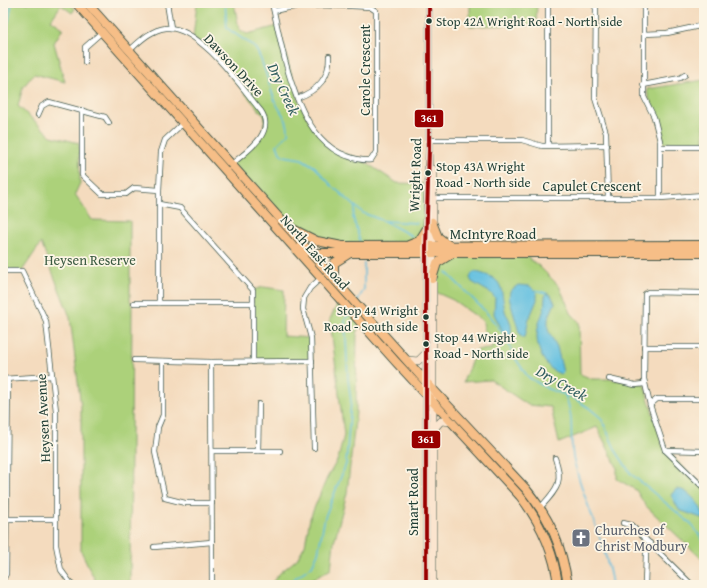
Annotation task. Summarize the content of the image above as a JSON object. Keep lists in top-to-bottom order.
{
  "streets": {
    "main road": [
      "Wright Road",
      "McIntyre Road",
      "North East Road",
      "Smart Road"
    ],
    "street": [
      "Dawson Drive",
      "Carole Crescent",
      "Capulet Crescent",
      "Heysen Avenue"
    ]
  },
  "crossings": [
    ["Dawson Drive", "North East Road"],
    ["Wright Road", "Capulet Crescent"],
    ["Wright Road", "McIntyre Road"],
    ["Wright Road", "North East Road"],
    ["Wright Road", "Smart Road"],
    ["McIntyre Road", "North East Road"],
    ["North East Road", "Smart Road"]
  ],
  "water": ["Dry Creek"],
  "parks": ["Heysen Reserve"],
  "places": {
    "other": [
      "Stop 42A Wright Road - North side",
      "Stop 43A Wright Road - North side",
      "Stop 44 Wright Road - South side",
      "Stop 44 Wright Road - North side"
    ],
    "church": ["Churches of Christ Modbury"]
  },
  "lines": ["transit line 361"]
}
